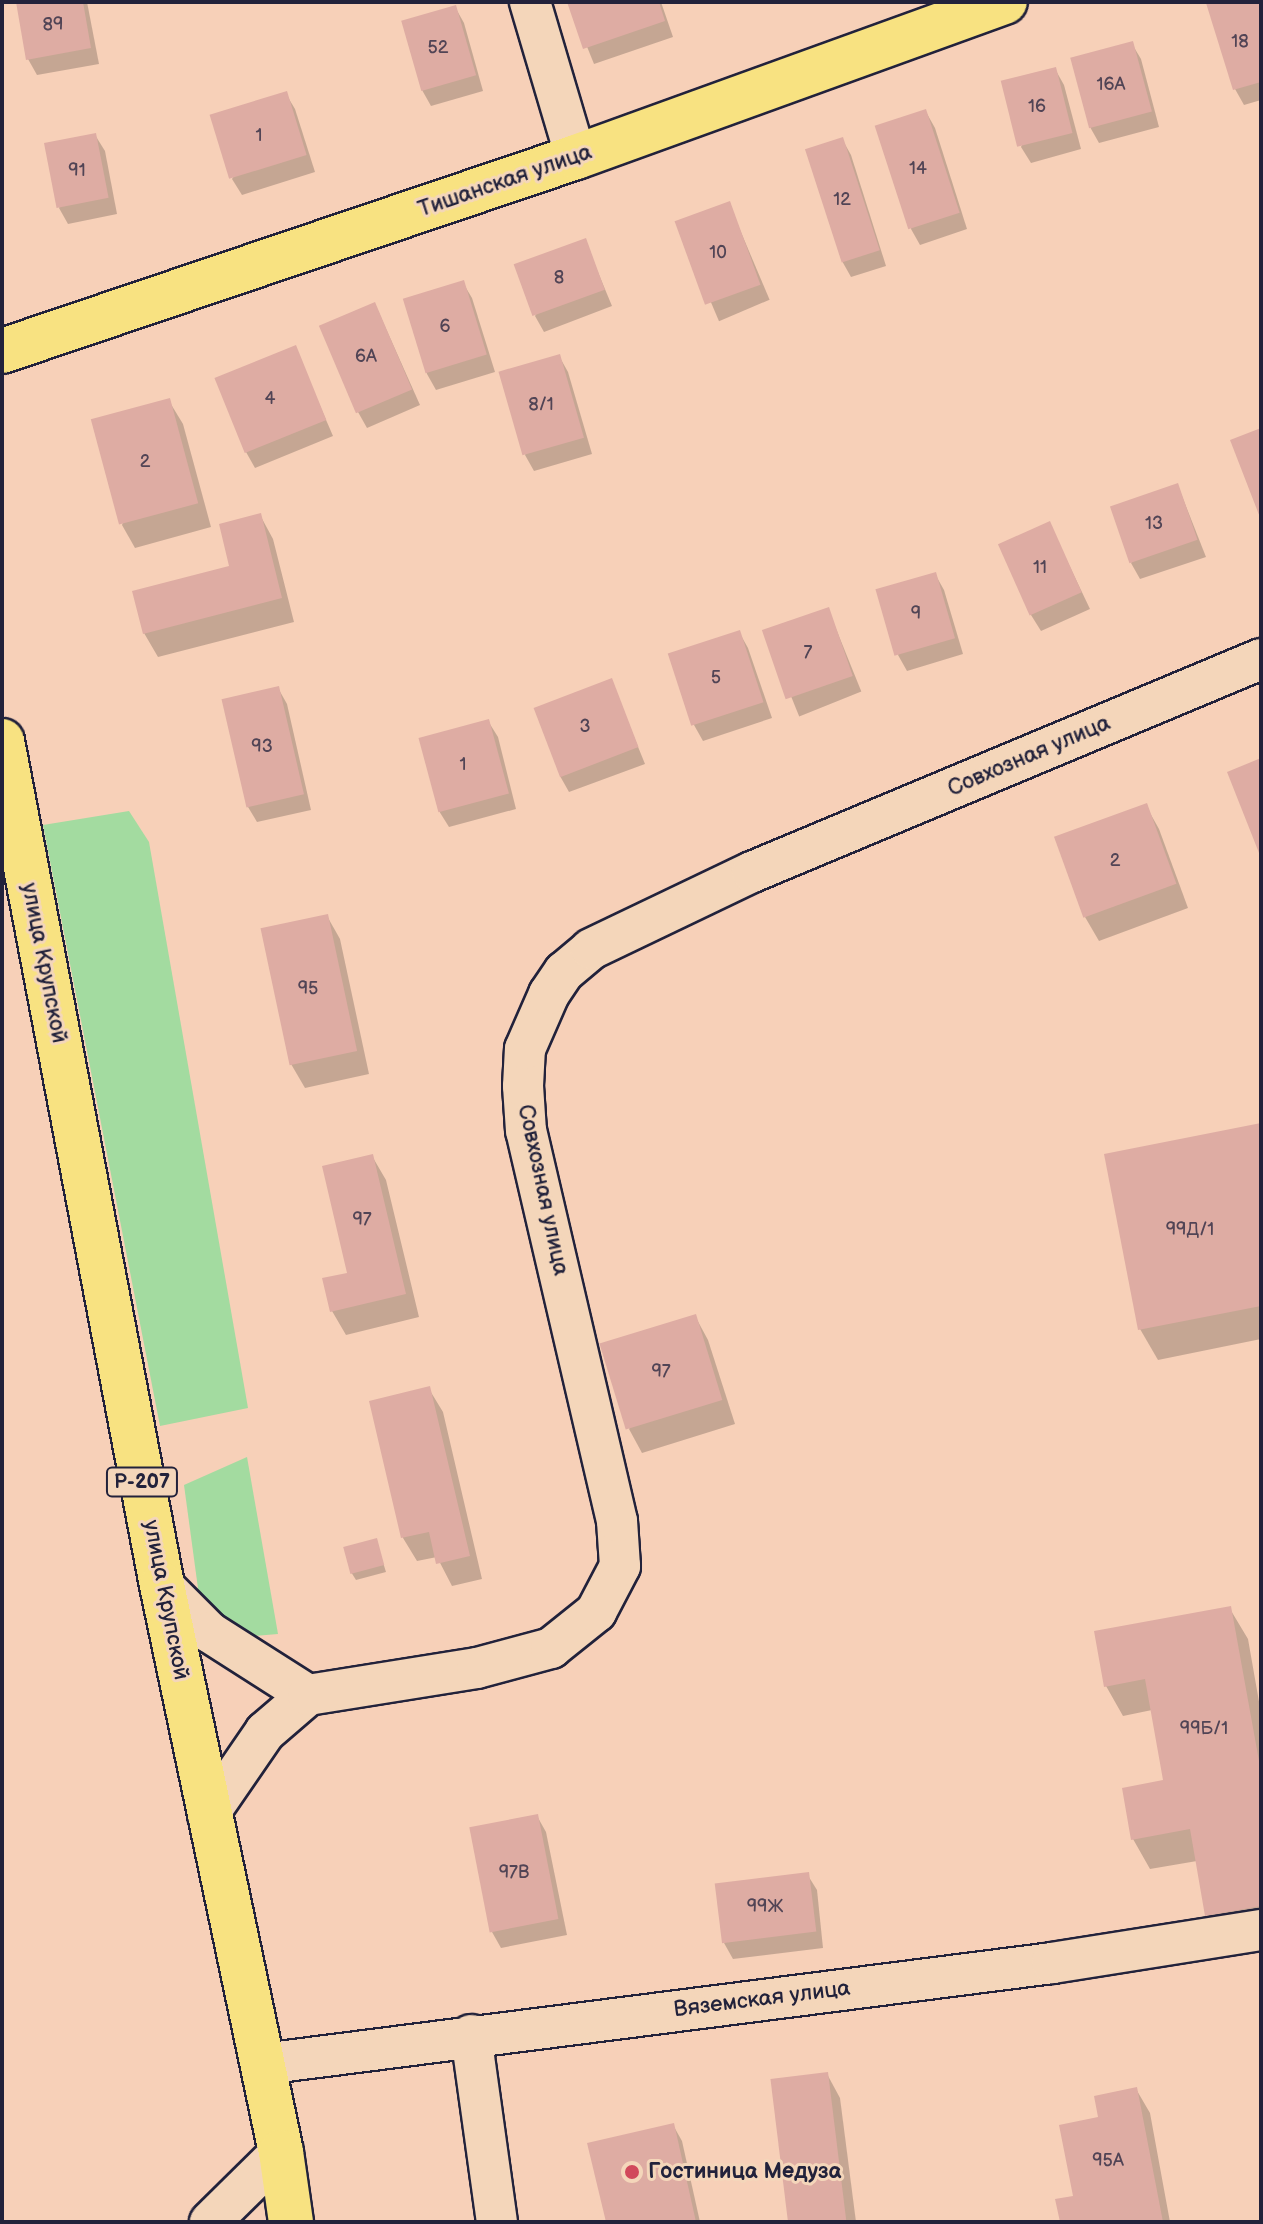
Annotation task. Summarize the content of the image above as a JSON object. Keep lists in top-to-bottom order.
{
  "streets": {
    "main road": ["Тишанская улица", "улица Крупской", "Р-207"],
    "street": ["Совхозная улица", "Вяземская улица"]
  },
  "crossings": [
    ["улица Крупской", "Вяземская улица"]
  ],
  "places": ["Гостиница Медуза"],
  "house_numbers": [
    "89",
    "18",
    "52",
    "16А",
    "16",
    "1",
    "14",
    "91",
    "12",
    "10",
    "8",
    "6",
    "6А",
    "4",
    "8/1",
    "2",
    "13",
    "11",
    "9",
    "7",
    "5",
    "3",
    "93",
    "1",
    "2",
    "95",
    "97",
    "99Д/1",
    "97",
    "99Б/1",
    "97В",
    "99Ж",
    "95А"
  ]
}
